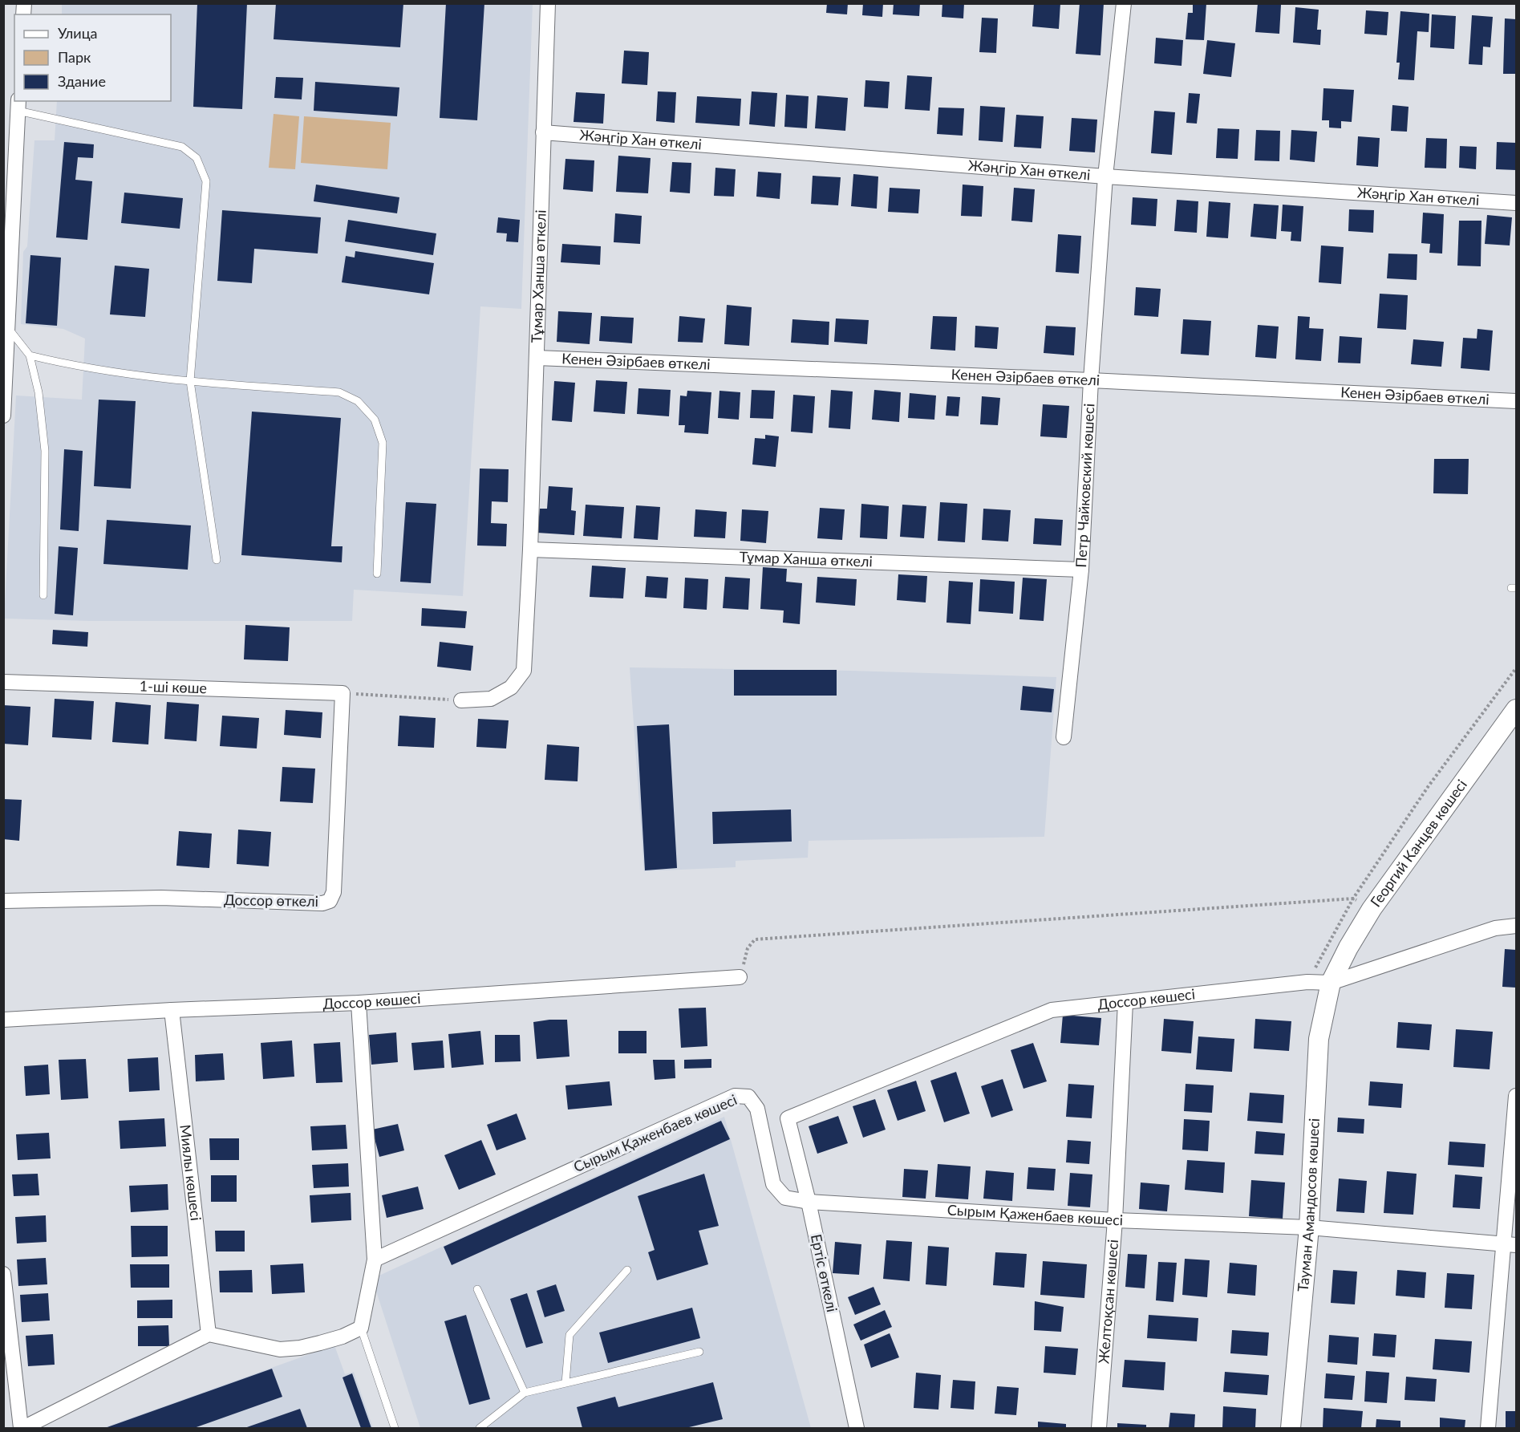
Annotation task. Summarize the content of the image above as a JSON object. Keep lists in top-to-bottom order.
{
  "streets": {
    "main road": ["Георгий Канцев көшесі", "Тауман Амандосов көшесі"],
    "street": [
      "Жәңгір Хан өткелі",
      "Тұмар Ханша өткелі",
      "Кенен Әзірбаев өткелі",
      "Петр Чайковский көшесі",
      "1-ші көше",
      "Доссор өткелі",
      "Доссор көшесі",
      "Сырым Қаженбаев көшесі",
      "Миялы көшесі",
      "Ертіс өткелі",
      "Желтоқсан көшесі"
    ]
  },
  "crossings": [
    ["Жәңгір Хан өткелі", "Тұмар Ханша өткелі"],
    ["Жәңгір Хан өткелі", "Петр Чайковский көшесі"],
    ["Тұмар Ханша өткелі", "Кенен Әзірбаев өткелі"],
    ["Тұмар Ханша өткелі", "Петр Чайковский көшесі"],
    ["Кенен Әзірбаев өткелі", "Петр Чайковский көшесі"],
    ["1-ші көше", "Доссор өткелі"],
    ["Георгий Канцев көшесі", "Доссор көшесі"],
    ["Георгий Канцев көшесі", "Тауман Амандосов көшесі"],
    ["Доссор көшесі", "Миялы көшесі"],
    ["Доссор көшесі", "Тауман Амандосов көшесі"],
    ["Доссор көшесі", "Ертіс өткелі"],
    ["Доссор көшесі", "Желтоқсан көшесі"],
    ["Сырым Қаженбаев көшесі", "Тауман Амандосов көшесі"],
    ["Сырым Қаженбаев көшесі", "Ертіс өткелі"],
    ["Сырым Қаженбаев көшесі", "Желтоқсан көшесі"]
  ],
  "legend": ["Улица", "Парк", "Здание"]
}
